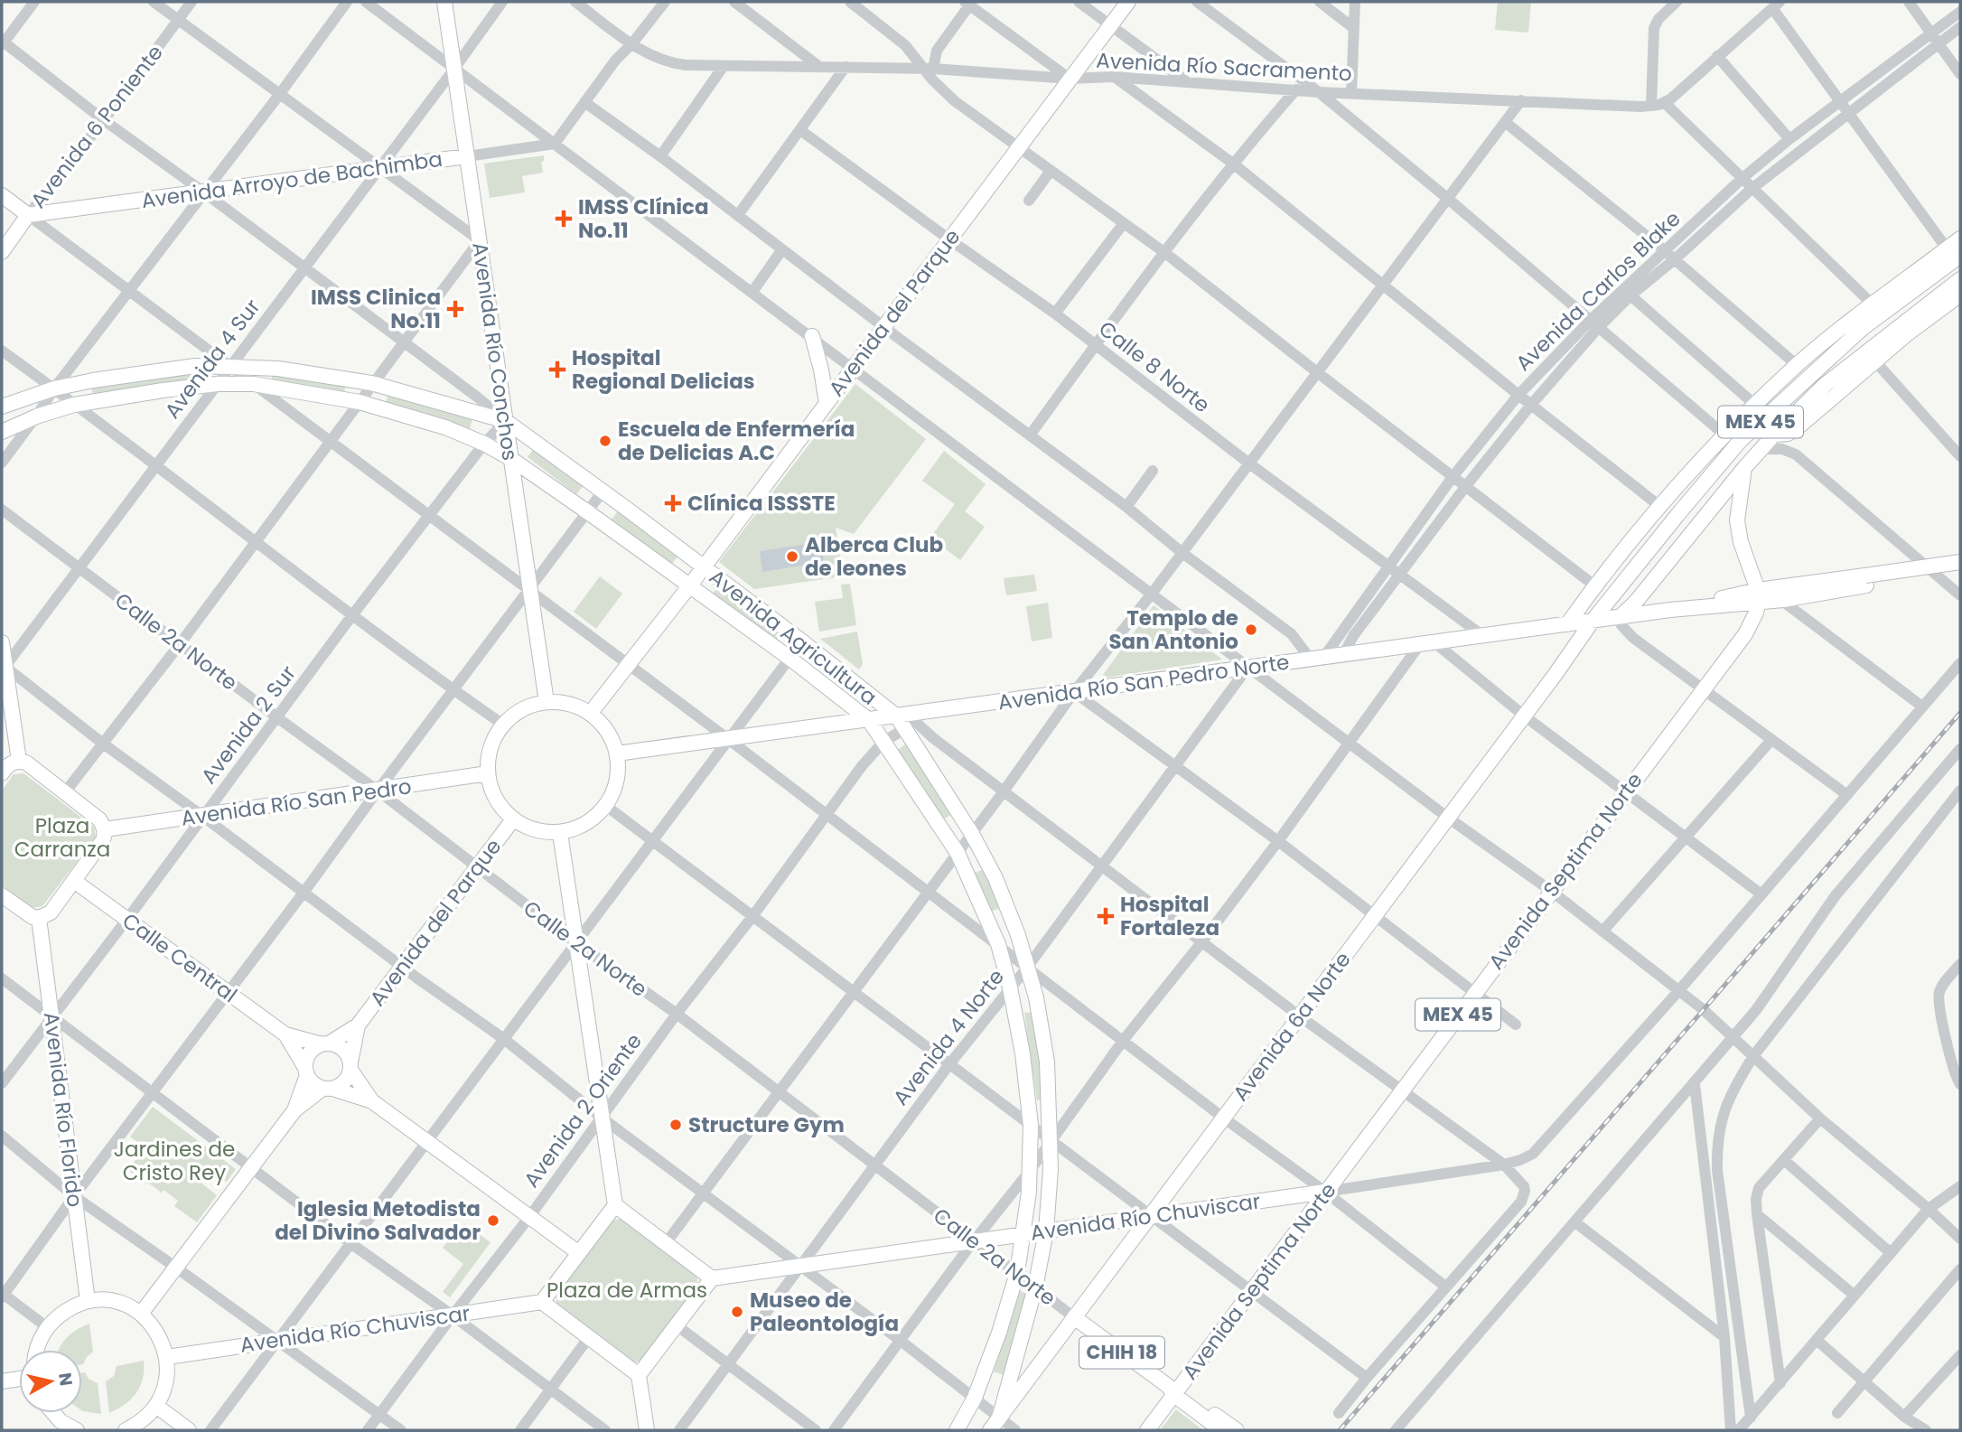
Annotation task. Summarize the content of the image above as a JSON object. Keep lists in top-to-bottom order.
{
  "streets": {
    "main road": [
      "Avenida 6 Poniente",
      "Avenida Arroyo de Bachimba",
      "Avenida del Parque",
      "Avenida Río Conchos",
      "MEX 45",
      "Avenida Agricultura",
      "Calle 2a Norte",
      "Avenida Río San Pedro Norte",
      "Avenida Río San Pedro",
      "Avenida Septima Norte",
      "Calle Central",
      "Avenida 6a Norte",
      "Avenida Río Florido",
      "Avenida Río Chuviscar",
      "CHIH 18"
    ],
    "street": [
      "Avenida Río Sacramento",
      "Avenida Carlos Blake",
      "Avenida 4 Sur",
      "Calle 8 Norte",
      "Avenida 2 Sur",
      "Avenida 4 Norte",
      "Avenida 2 Oriente"
    ]
  },
  "crossings": [
    ["Avenida Río Sacramento", "Avenida del Parque"],
    ["Avenida 6 Poniente", "Avenida Arroyo de Bachimba"],
    ["Avenida Arroyo de Bachimba", "Avenida Río Conchos"],
    ["Avenida Arroyo de Bachimba", "Avenida 4 Sur"],
    ["Avenida Carlos Blake", "Calle 8 Norte"],
    ["Avenida Carlos Blake", "Avenida Río San Pedro Norte"],
    ["Avenida del Parque", "Avenida Río Conchos"],
    ["Avenida del Parque", "Calle 8 Norte"],
    ["Avenida del Parque", "Avenida Agricultura"],
    ["Avenida del Parque", "Calle 2a Norte"],
    ["Avenida del Parque", "Avenida Río San Pedro Norte"],
    ["Avenida del Parque", "Avenida Río San Pedro"],
    ["Avenida Río Conchos", "Avenida 4 Sur"],
    ["Avenida Río Conchos", "Avenida Agricultura"],
    ["Avenida Río Conchos", "Avenida Río San Pedro Norte"],
    ["Avenida Río Conchos", "Avenida 2 Sur"],
    ["Avenida Río Conchos", "Avenida Río San Pedro"],
    ["Avenida 4 Sur", "Avenida Agricultura"],
    ["Avenida 4 Sur", "Calle 2a Norte"],
    ["Calle 8 Norte", "Avenida Río San Pedro Norte"],
    ["MEX 45", "Avenida Río San Pedro Norte"],
    ["MEX 45", "Avenida Septima Norte"],
    ["MEX 45", "Avenida 6a Norte"],
    ["Avenida Agricultura", "Calle 2a Norte"],
    ["Avenida Agricultura", "Avenida Río San Pedro Norte"],
    ["Avenida Agricultura", "Avenida 2 Sur"],
    ["Avenida Agricultura", "Avenida 6a Norte"],
    ["Avenida Agricultura", "Avenida 4 Norte"],
    ["Avenida Agricultura", "Avenida 2 Oriente"],
    ["Avenida Agricultura", "Avenida Río Chuviscar"],
    ["Calle 2a Norte", "Avenida 2 Sur"],
    ["Calle 2a Norte", "Avenida Río San Pedro"],
    ["Calle 2a Norte", "Avenida Septima Norte"],
    ["Calle 2a Norte", "Avenida 6a Norte"],
    ["Calle 2a Norte", "Avenida 4 Norte"],
    ["Calle 2a Norte", "Avenida 2 Oriente"],
    ["Calle 2a Norte", "Avenida Río Chuviscar"],
    ["Calle 2a Norte", "CHIH 18"],
    ["Avenida Río San Pedro Norte", "Avenida Río San Pedro"],
    ["Avenida Río San Pedro Norte", "Avenida Septima Norte"],
    ["Avenida Río San Pedro Norte", "Avenida 6a Norte"],
    ["Avenida Río San Pedro Norte", "Avenida 4 Norte"],
    ["Avenida Río San Pedro Norte", "Avenida 2 Oriente"],
    ["Avenida 2 Sur", "Avenida Río San Pedro"],
    ["Avenida 2 Sur", "Calle Central"],
    ["Avenida 2 Sur", "Avenida Río Florido"],
    ["Avenida Septima Norte", "Avenida Río Chuviscar"],
    ["Avenida Septima Norte", "CHIH 18"],
    ["Avenida 6a Norte", "Avenida Río Chuviscar"],
    ["Avenida 4 Norte", "Avenida Río Chuviscar"],
    ["Avenida 2 Oriente", "Avenida Río Chuviscar"]
  ],
  "parks": ["Plaza Carranza", "Jardines de Cristo Rey", "Plaza de Armas"],
  "places": {
    "health": [
      "IMSS Clínica No.11",
      "IMSS Clinica No.11",
      "Hospital Regional Delicias",
      "Clínica ISSSTE",
      "Hospital Fortaleza"
    ],
    "other": [
      "Escuela de Enfermería de Delicias A.C",
      "Alberca Club de leones",
      "Templo de San Antonio",
      "Structure Gym",
      "Iglesia Metodista del Divino Salvador",
      "Museo de Paleontología"
    ]
  },
  "north": "right"
}
